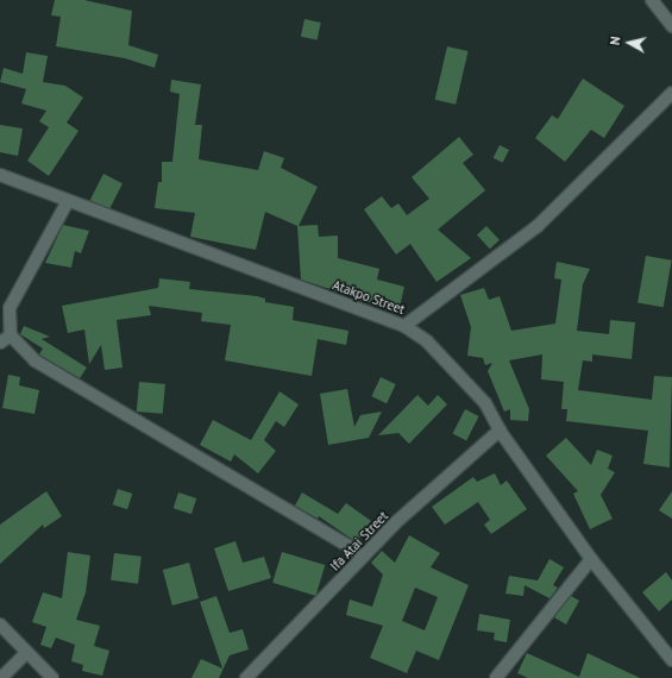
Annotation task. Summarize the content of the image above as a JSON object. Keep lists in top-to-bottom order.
{
  "streets": {
    "street": ["Atakpo Street", "Ifa Atai Street"]
  },
  "crossings": [
    ["Atakpo Street", "Ifa Atai Street"]
  ],
  "north": "left"
}
